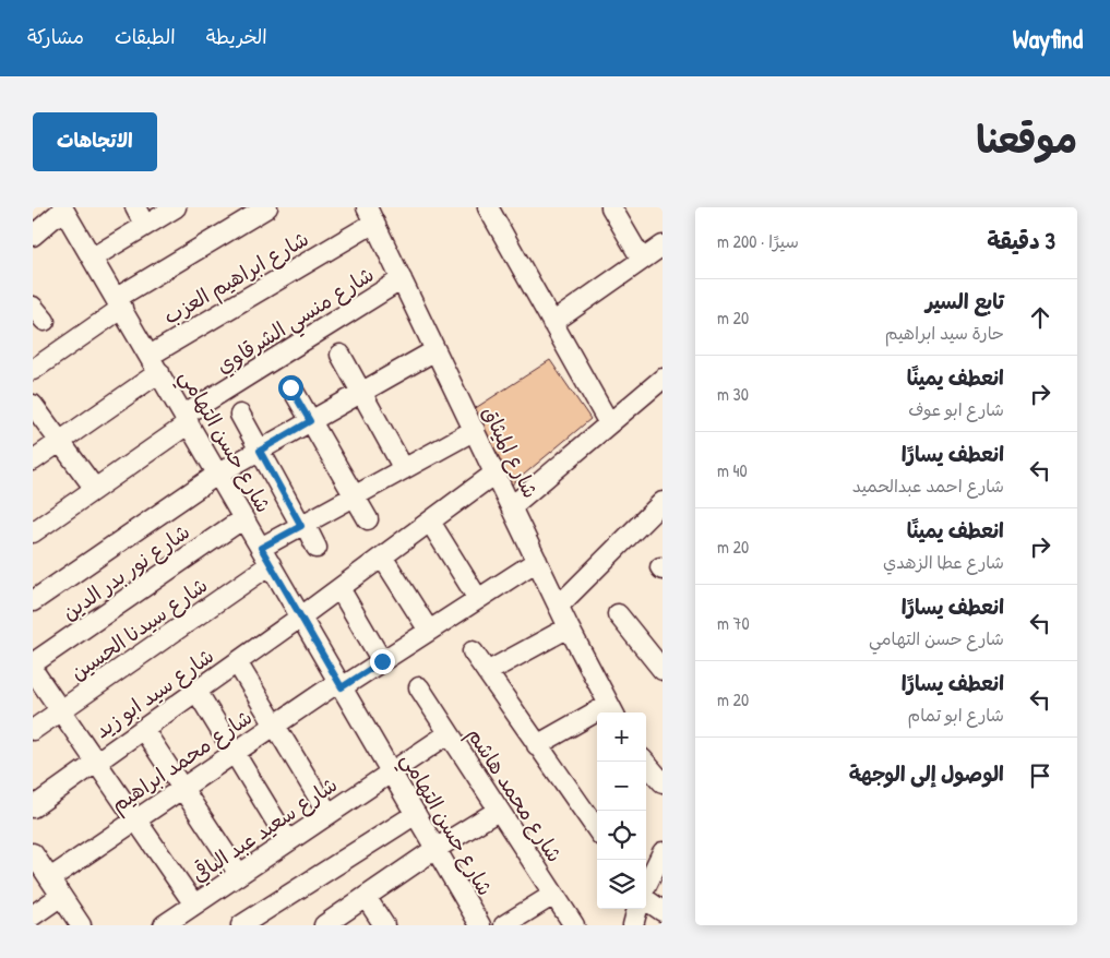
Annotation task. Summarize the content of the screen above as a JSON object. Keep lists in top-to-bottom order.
{
  "streets": {
    "street": [
      "شارع ابراهيم العزب",
      "شارع منسي الشرقاوي",
      "شارع حسن التهامي",
      "شارع الميثاق",
      "شارع نور بدر الدين",
      "شارع سيدنا الحسين",
      "شارع سيد ابو زيد",
      "شارع محمد ابراهيم",
      "شارع محمد هاشم",
      "شارع سعيد عبد الباقي"
    ]
  },
  "crossings": [
    ["شارع ابراهيم العزب", "شارع حسن التهامي"],
    ["شارع ابراهيم العزب", "شارع الميثاق"],
    ["شارع منسي الشرقاوي", "شارع حسن التهامي"],
    ["شارع منسي الشرقاوي", "شارع الميثاق"],
    ["شارع حسن التهامي", "شارع نور بدر الدين"],
    ["شارع حسن التهامي", "شارع سيدنا الحسين"],
    ["شارع حسن التهامي", "شارع سيد ابو زيد"],
    ["شارع حسن التهامي", "شارع محمد ابراهيم"],
    ["شارع حسن التهامي", "شارع سعيد عبد الباقي"],
    ["شارع الميثاق", "شارع سيد ابو زيد"],
    ["شارع الميثاق", "شارع محمد ابراهيم"],
    ["شارع محمد هاشم", "شارع سعيد عبد الباقي"]
  ],
  "page": {
    "header": "Wayfind",
    "nav": ["الخريطة", "الطبقات", "مشاركة"],
    "title": "موقعنا",
    "buttons": "الاتجاهات",
    "heading": ["3 دقيقة", "سيرًا · 200 m"],
    "list": [
      ["تابع السير", "حارة سيد ابراهيم", "20 m"],
      ["انعطف يمينًا", "شارع ابو عوف", "30 m"],
      ["انعطف يسارًا", "شارع احمد عبدالحميد", "40 m"],
      ["انعطف يمينًا", "شارع عطا الزهدي", "20 m"],
      ["انعطف يسارًا", "شارع حسن التهامي", "70 m"],
      ["انعطف يسارًا", "شارع ابو تمام", "20 m"],
      "الوصول إلى الوجهة"
    ],
    "map_buttons": ["+", "−"]
  }
}
